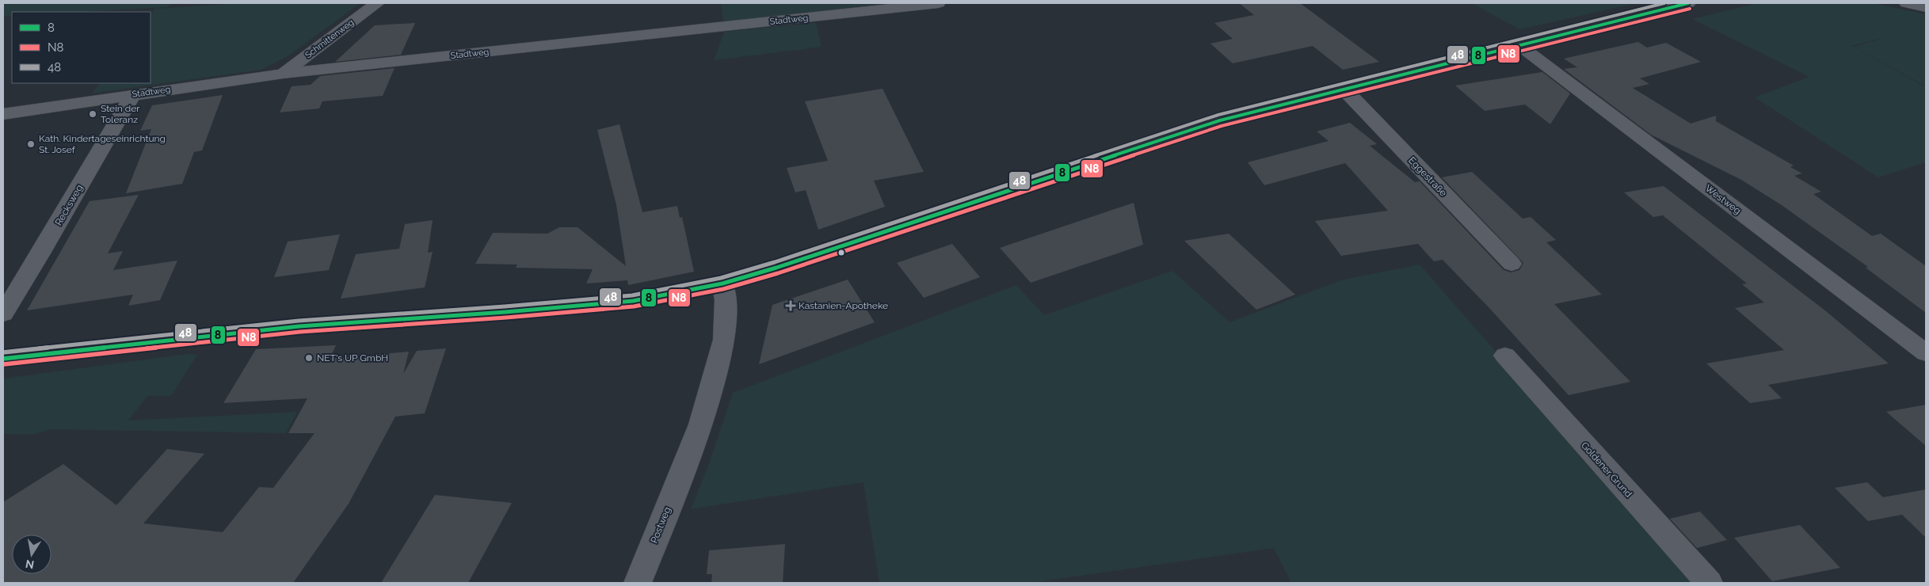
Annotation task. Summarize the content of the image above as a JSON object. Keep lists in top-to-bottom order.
{
  "streets": {
    "street": [
      "Stadtweg",
      "Schmittenweg",
      "Eggestraße",
      "Westweg",
      "Recksweg",
      "Goldener Grund",
      "Postweg"
    ]
  },
  "crossings": [
    ["Stadtweg", "Schmittenweg"],
    ["Stadtweg", "Recksweg"]
  ],
  "places": {
    "other": ["Stein der Toleranz", "Kath. Kindertageseinrichtung St. Josef", "NET's UP GmbH"],
    "health": ["Kastanien-Apotheke"]
  },
  "lines": ["transit line 8", "transit line 48", "transit line N8"],
  "legend": ["8", "N8", "48"],
  "north": "bottom"
}
